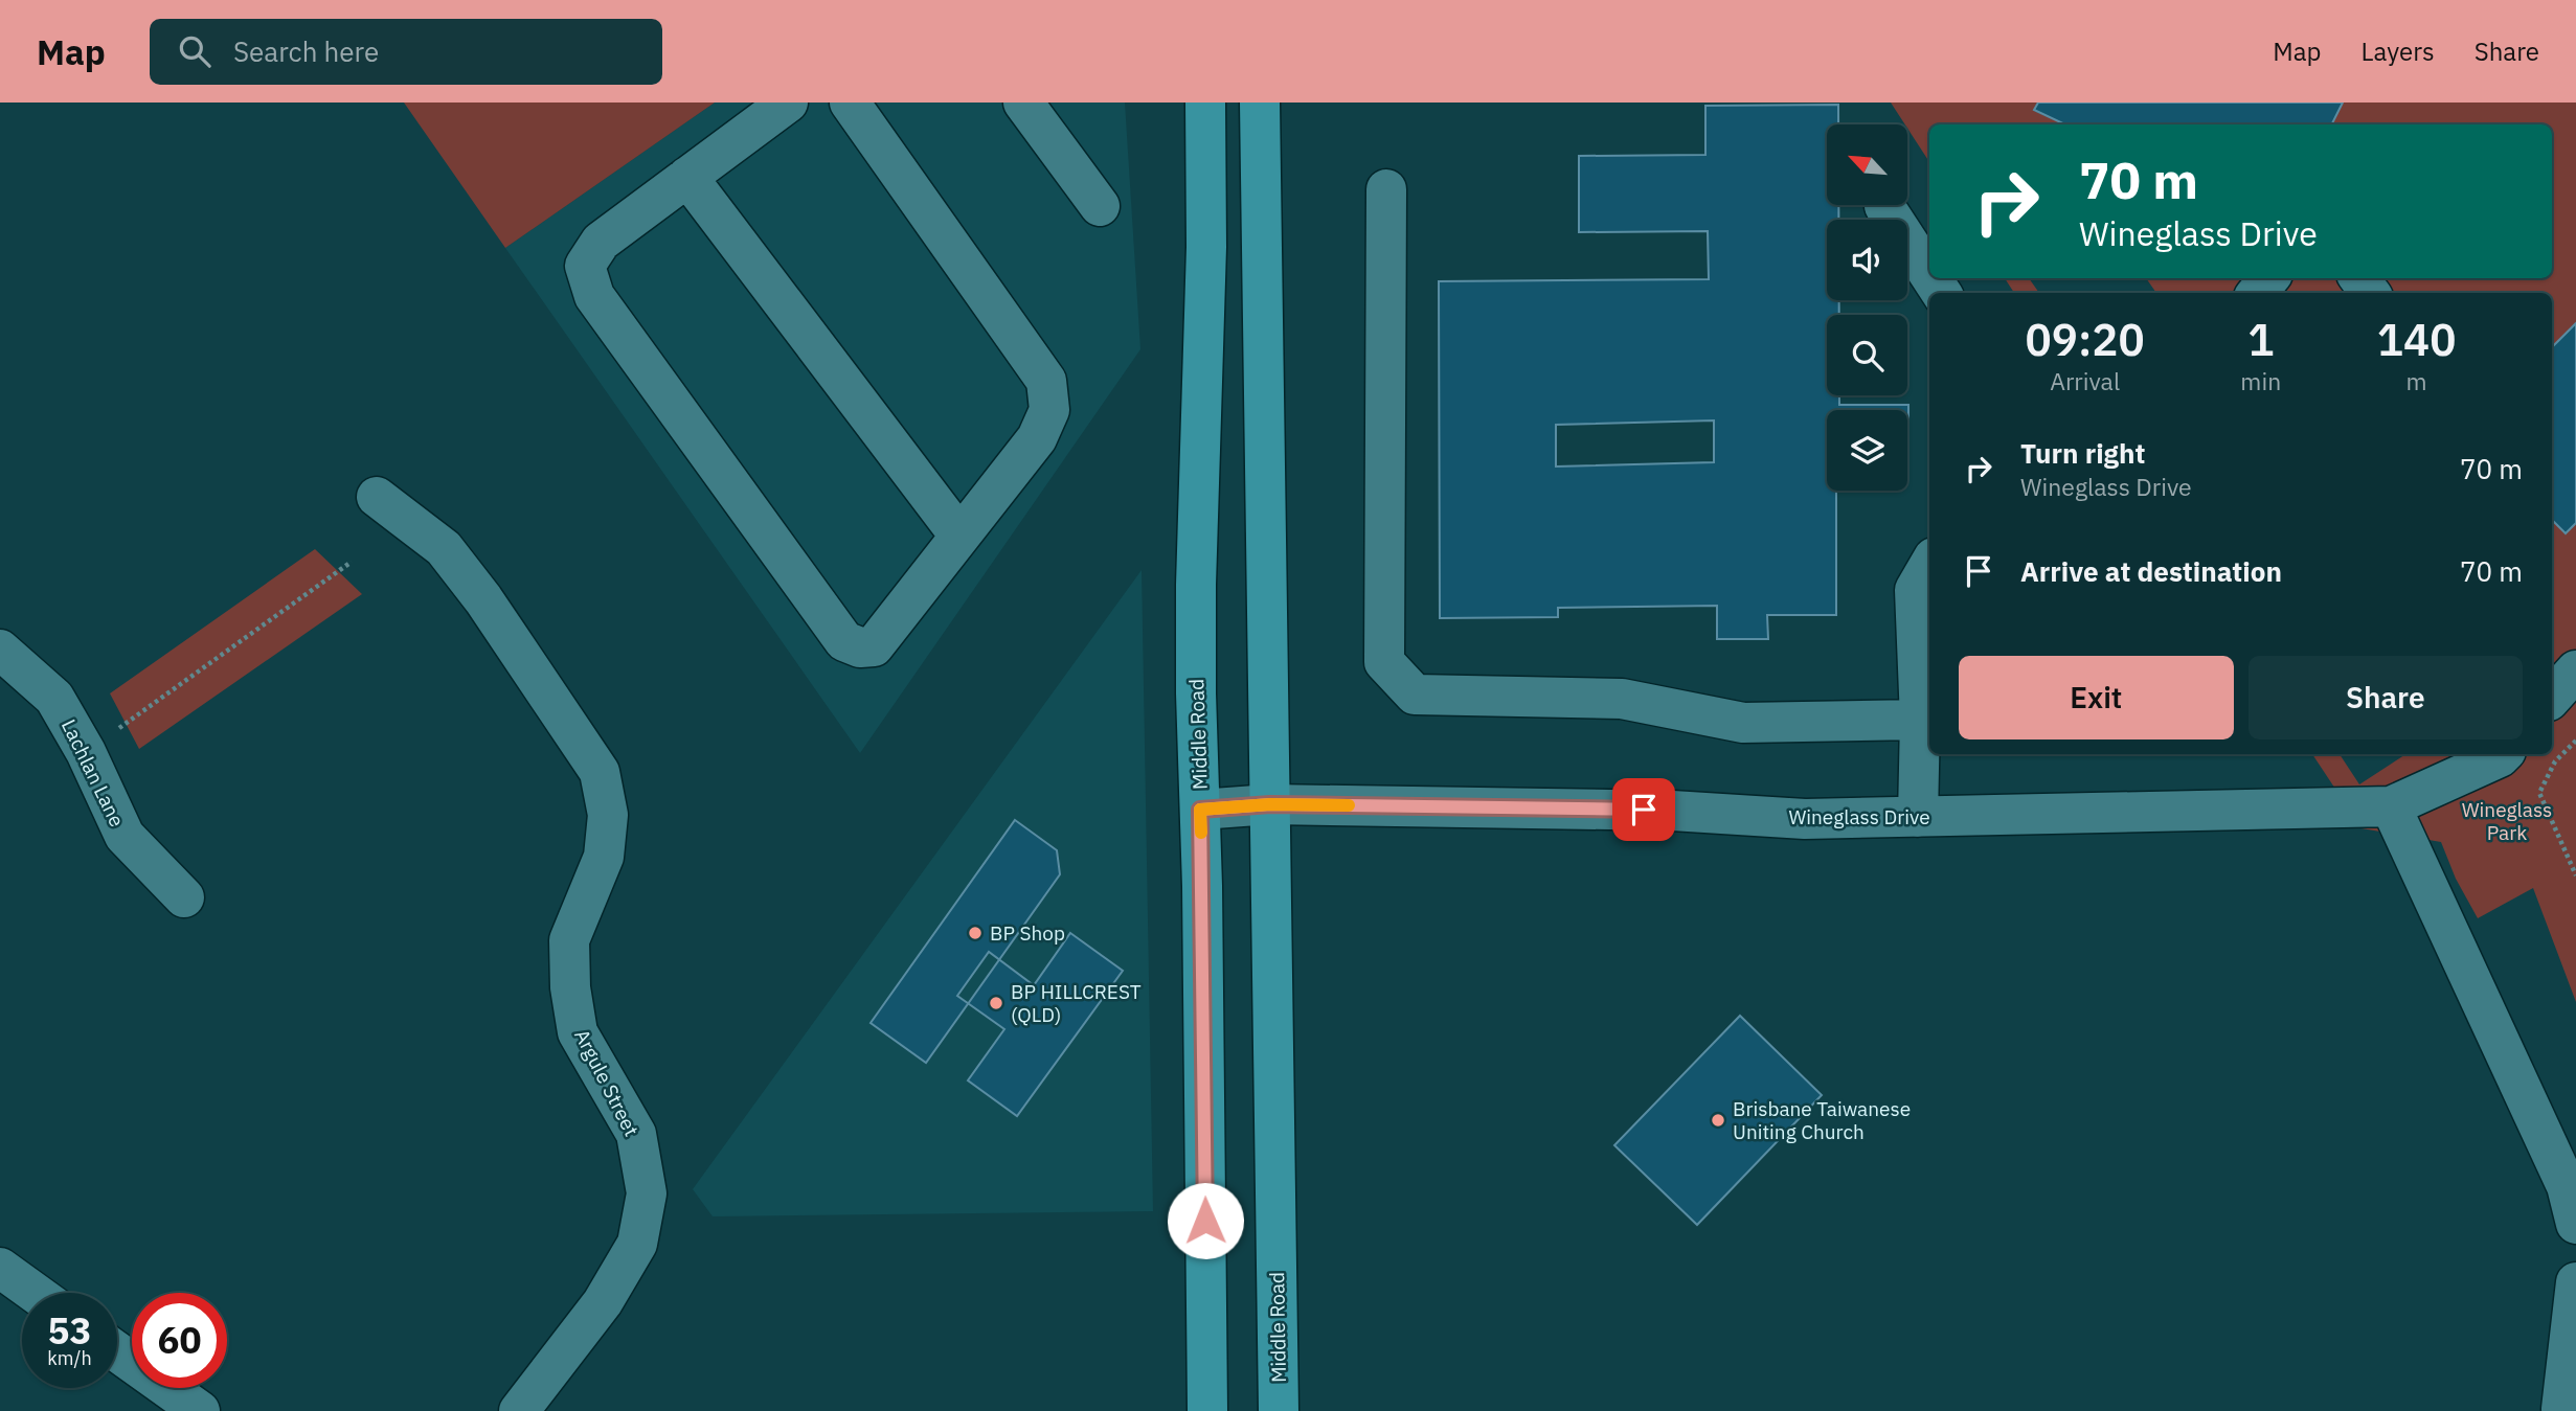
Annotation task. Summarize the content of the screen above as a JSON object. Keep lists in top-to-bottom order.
{
  "streets": {
    "main road": ["Middle Road"],
    "street": ["Lachlan Lane", "Wineglass Drive", "Argule Street"]
  },
  "crossings": [
    ["Middle Road", "Wineglass Drive"]
  ],
  "parks": ["Wineglass Park"],
  "places": ["BP Shop", "BP HILLCREST (QLD)", "Brisbane Taiwanese Uniting Church"],
  "north": "top left",
  "page": {
    "header": "Map",
    "search": "Search here",
    "nav": ["Map", "Layers", "Share"],
    "turn": ["70 m", "Wineglass Drive"],
    "eta": [
      "09:20",
      "Arrival",
      "1",
      "min",
      "140",
      "m"
    ],
    "list": [
      {
        "name": "Turn right",
        "note": "Wineglass Drive",
        "value": "70 m"
      },
      {
        "name": "Arrive at destination",
        "value": "70 m"
      }
    ],
    "buttons": ["Exit", "Share"],
    "speed": "53 km/h",
    "limit": "60"
  }
}
